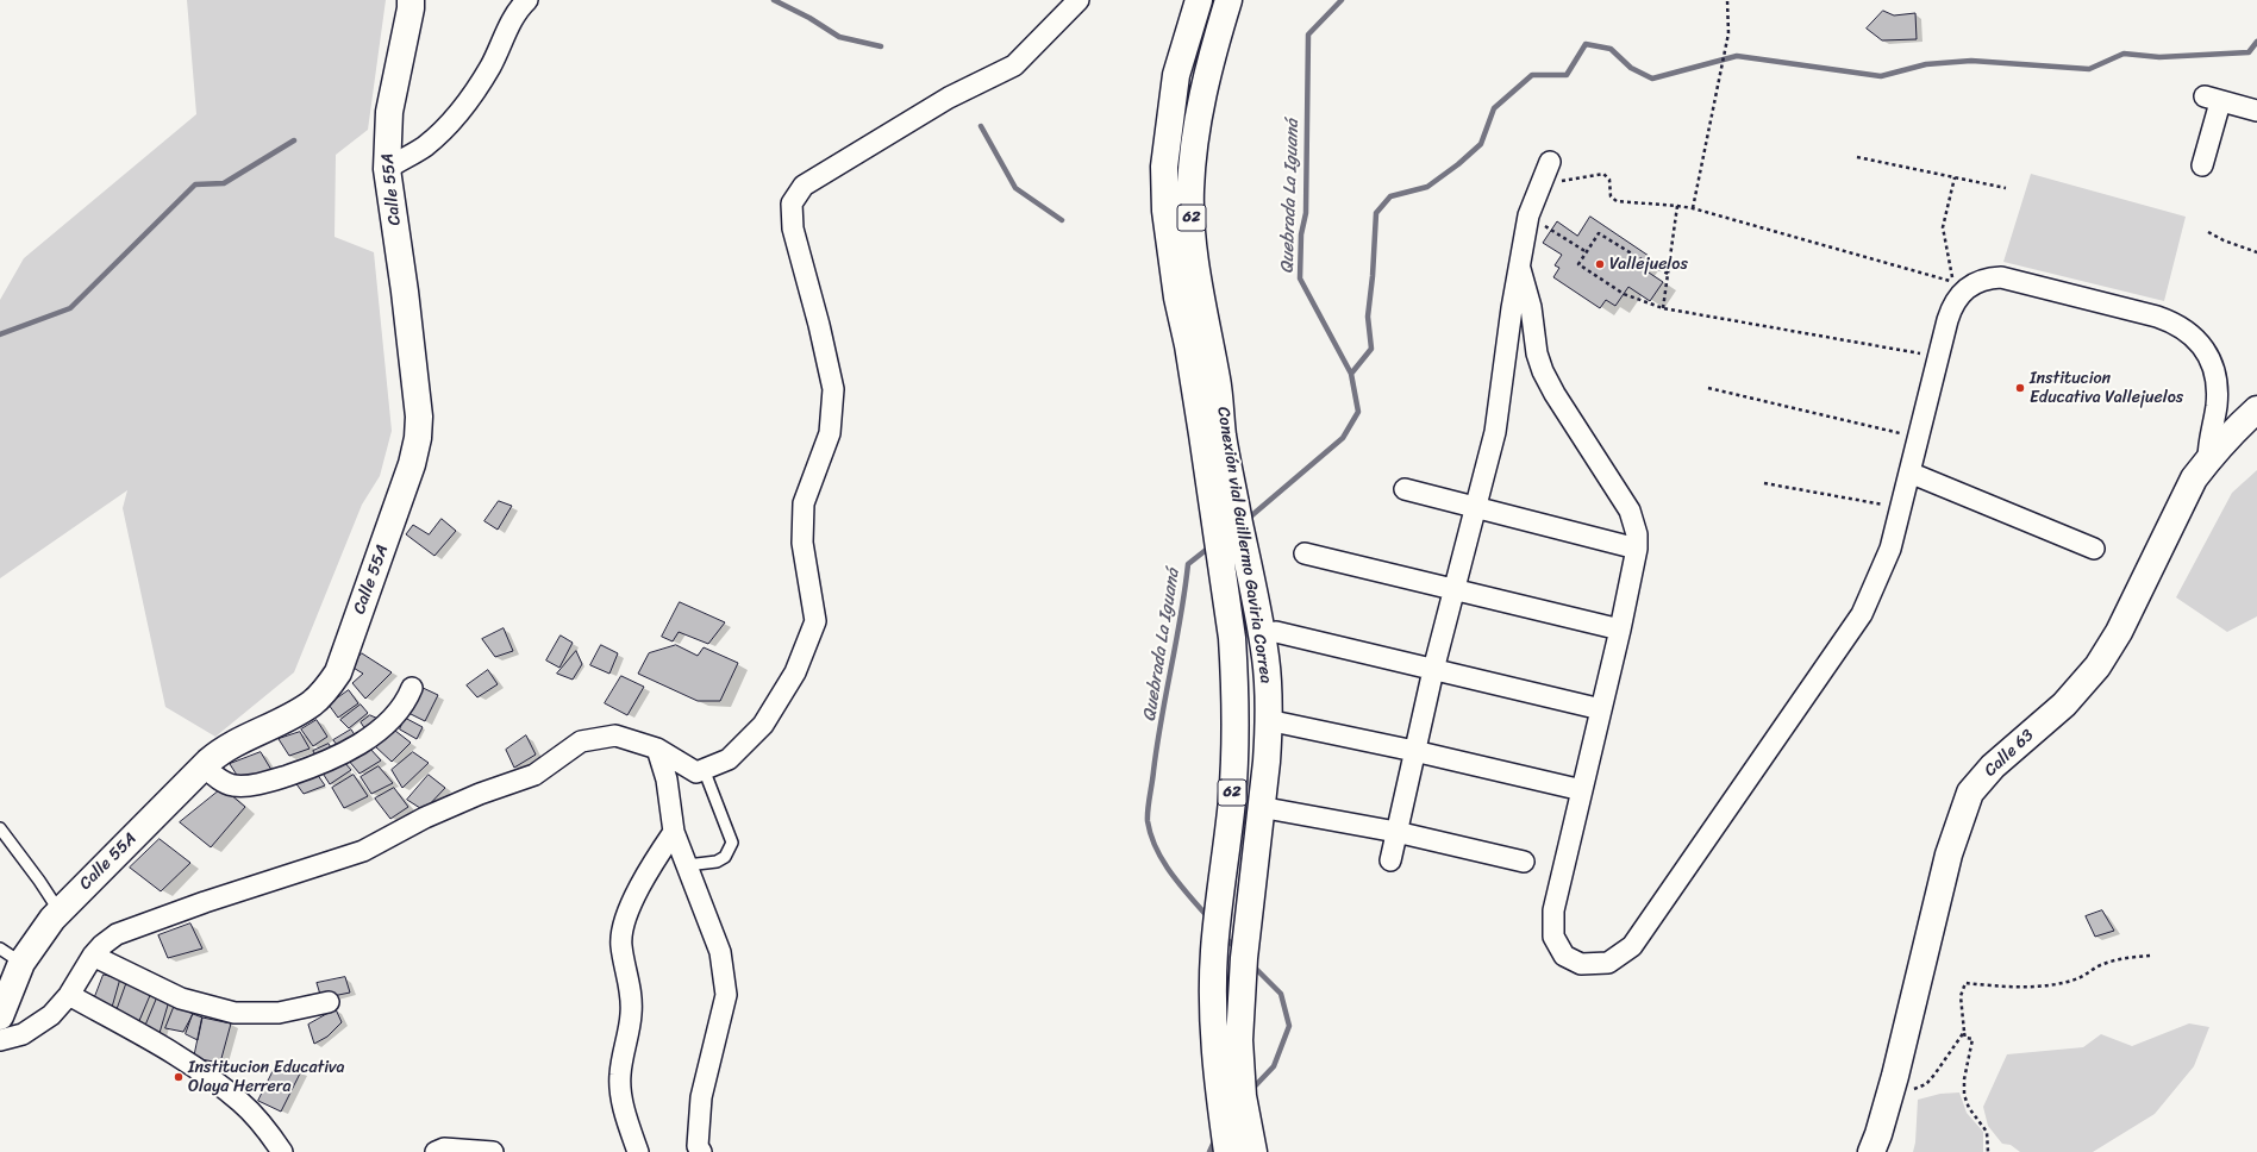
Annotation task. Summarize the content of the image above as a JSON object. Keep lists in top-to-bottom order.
{
  "streets": {
    "main road": [
      "Calle 55A",
      "62",
      "Conexión vial Guillermo Gaviria Correa",
      "Calle 63"
    ]
  },
  "water": ["Quebrada La Iguaná"],
  "places": ["Vallejuelos", "Institucion Educativa Vallejuelos", "Institucion Educativa Olaya Herrera"]
}
